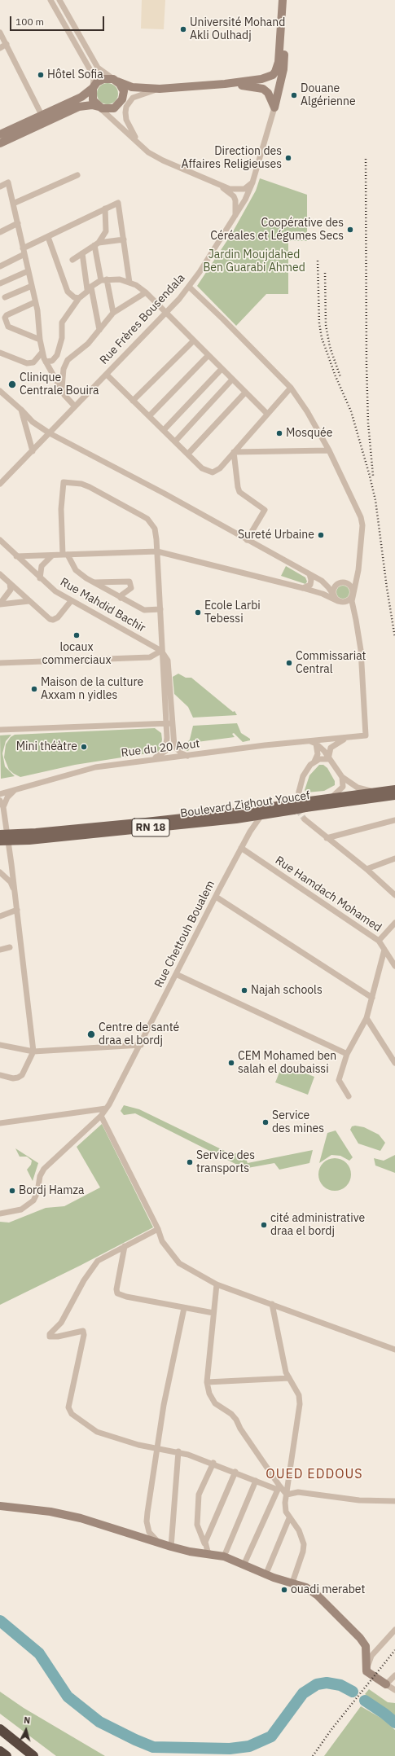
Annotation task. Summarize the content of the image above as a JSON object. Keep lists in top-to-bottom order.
{
  "streets": {
    "main road": ["Boulevard Zighout Youcef", "RN 18"],
    "street": [
      "Rue Frères Bousendala",
      "Rue Mahdid Bachir",
      "Rue du 20 Aout",
      "Rue Hamdach Mohamed",
      "Rue Chettouh Boualem"
    ]
  },
  "crossings": [
    ["Boulevard Zighout Youcef", "Rue Chettouh Boualem"],
    ["Rue Hamdach Mohamed", "Rue Chettouh Boualem"]
  ],
  "districts": ["OUED EDDOUS"],
  "parks": ["Jardin Moujdahed Ben Guarabi Ahmed"],
  "places": [
    "Université Mohand Akli Oulhadj",
    "Hôtel Sofia",
    "Douane Algérienne",
    "Direction des Affaires Religieuses",
    "Coopérative des Céréales et Légumes Secs",
    "Clinique Centrale Bouira",
    "Mosquée",
    "Sureté Urbaine",
    "Ecole Larbi Tebessi",
    "locaux commerciaux",
    "Commissariat Central",
    "Maison de la culture Axxam n yidles",
    "Mini théàtre",
    "Najah schools",
    "Centre de santé draa el bordj",
    "CEM Mohamed ben salah el doubaissi",
    "Service des mines",
    "Service des transports",
    "Bordj Hamza",
    "cité administrative draa el bordj",
    "ouadi merabet"
  ],
  "scale_bar": "100 m",
  "north": "top"
}
